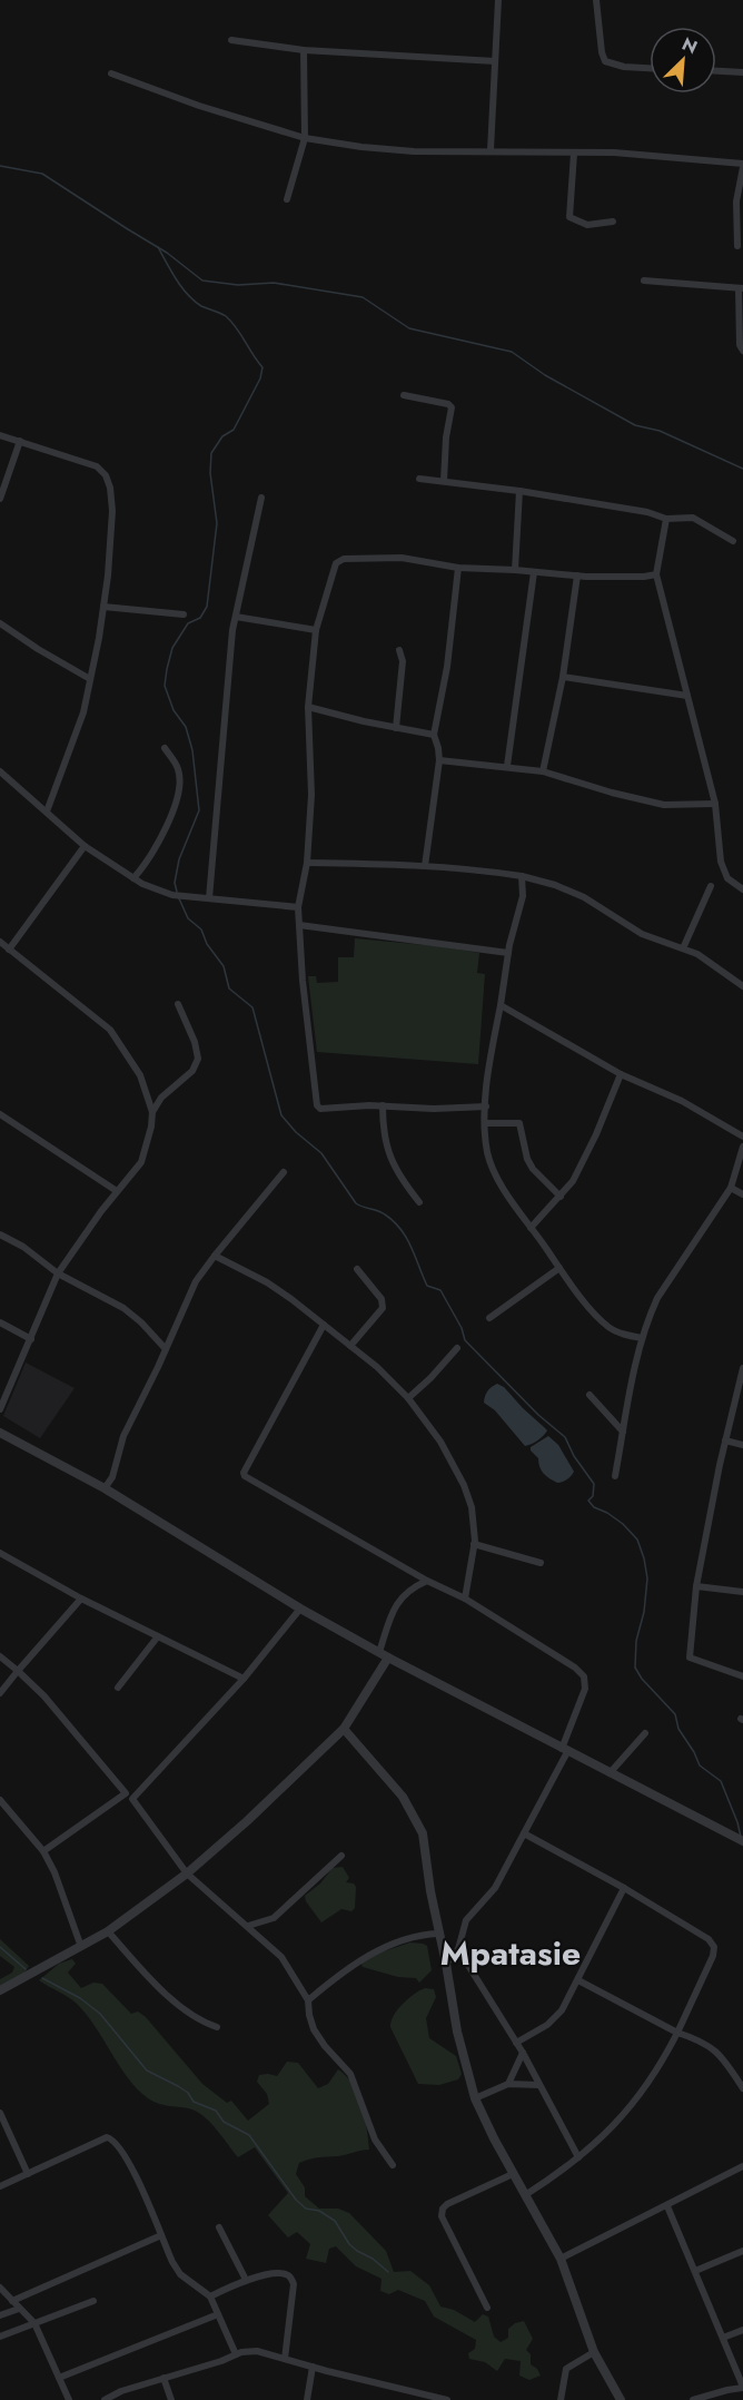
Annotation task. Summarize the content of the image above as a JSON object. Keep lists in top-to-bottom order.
{
  "districts": ["Mpatasie"],
  "north": "top right"
}
